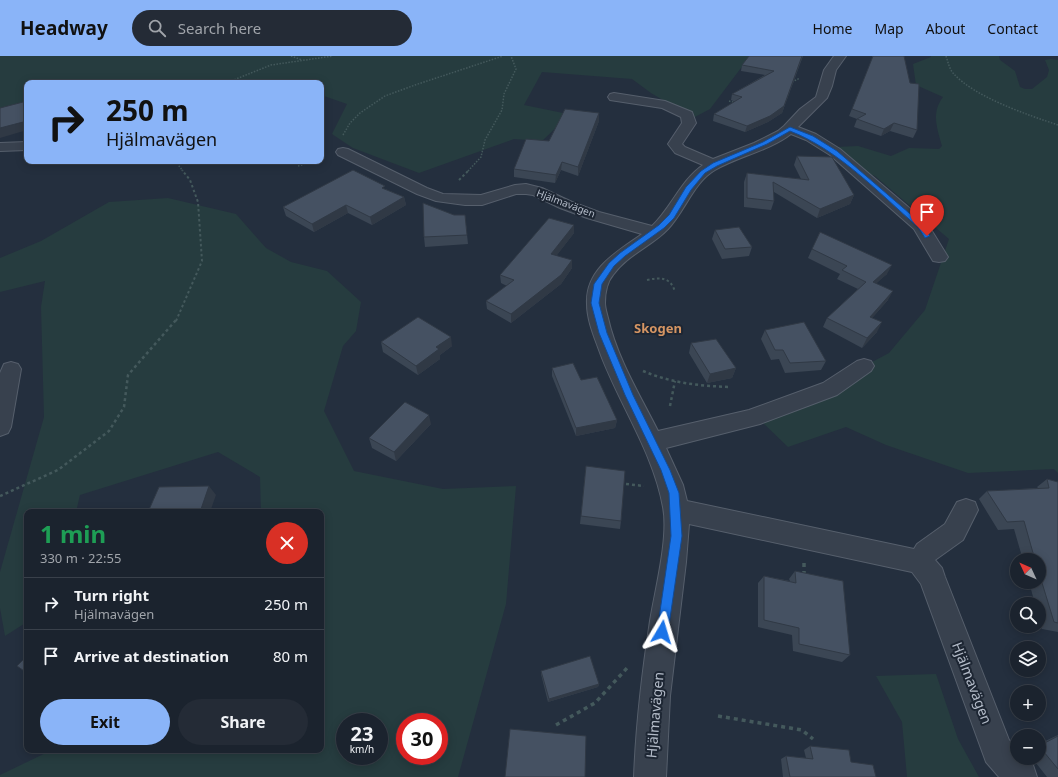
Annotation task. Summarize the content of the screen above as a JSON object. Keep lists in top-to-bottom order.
{
  "streets": {
    "street": ["Hjälmavägen"]
  },
  "districts": ["Skogen"],
  "north": "top left",
  "page": {
    "header": "Headway",
    "search": "Search here",
    "nav": [
      "Home",
      "Map",
      "About",
      "Contact"
    ],
    "turn": ["250 m", "Hjälmavägen"],
    "heading": ["1 min", "330 m · 22:55"],
    "map_buttons": ["+", "−"],
    "list": [
      {
        "name": "Turn right",
        "note": "Hjälmavägen",
        "value": "250 m"
      },
      {
        "name": "Arrive at destination",
        "value": "80 m"
      }
    ],
    "buttons": ["Exit", "Share"],
    "speed": "23 km/h",
    "limit": "30"
  }
}
